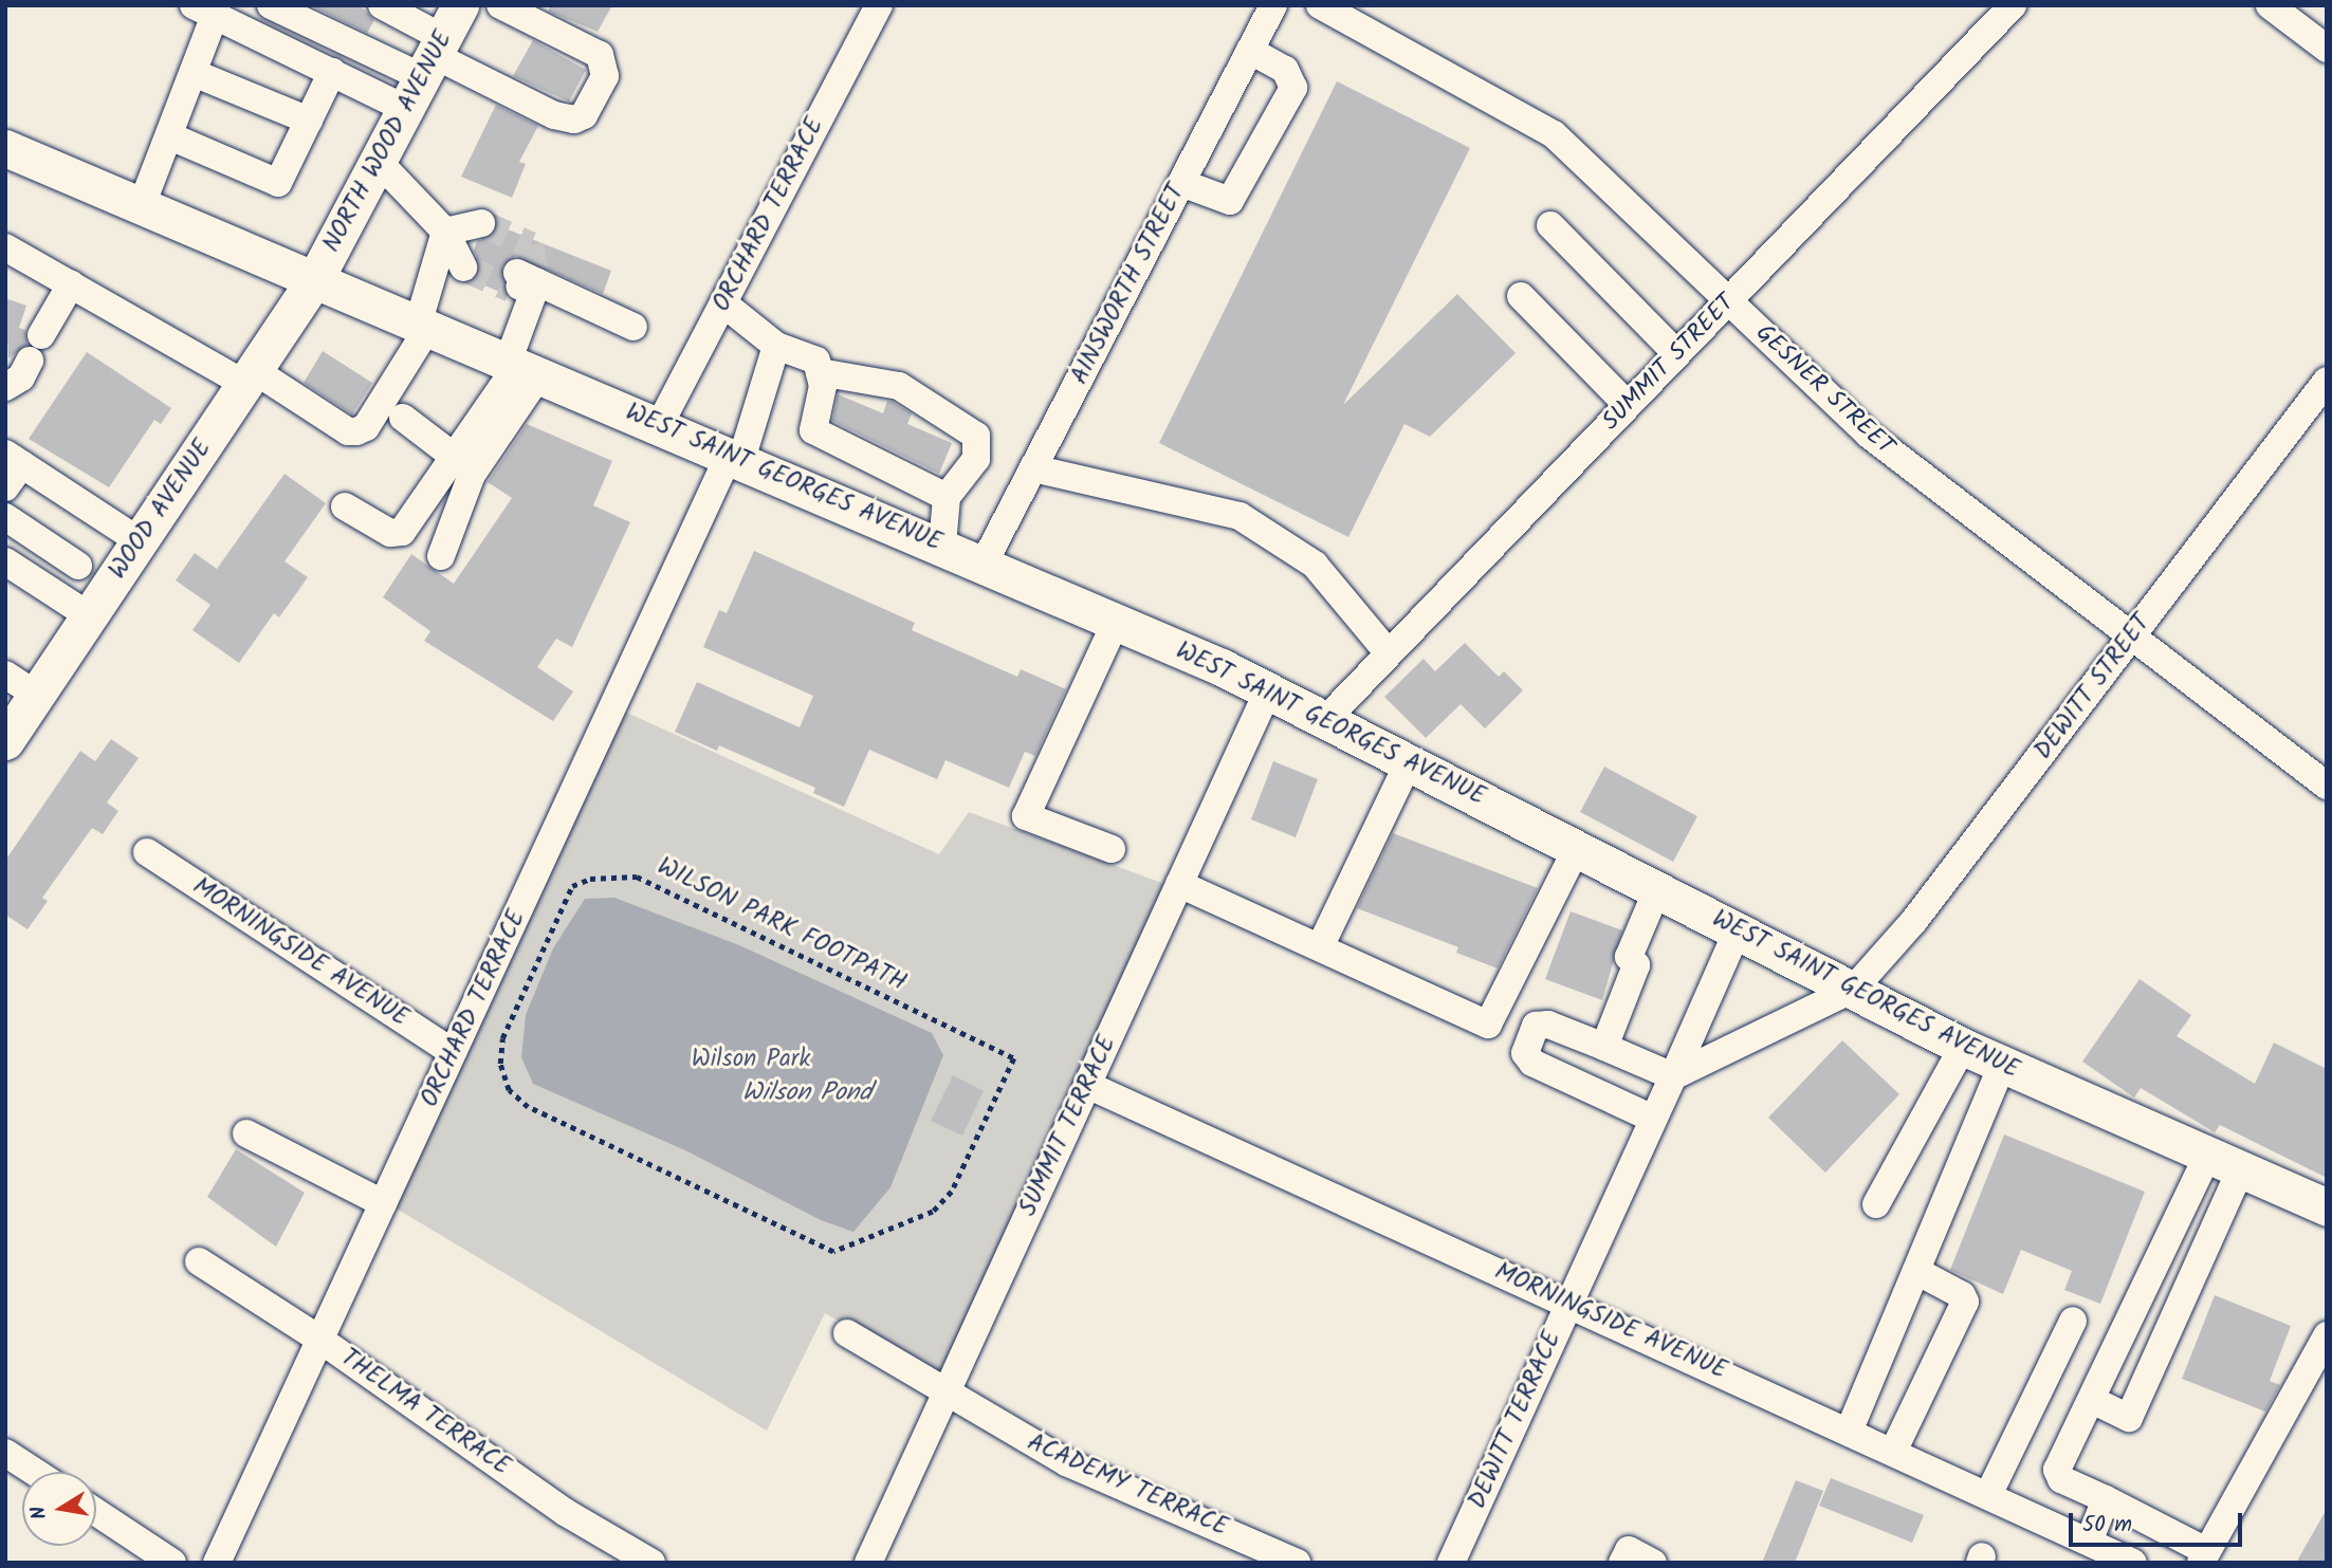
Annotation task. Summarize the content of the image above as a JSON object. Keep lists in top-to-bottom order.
{
  "streets": {
    "main road": ["NORTH WOOD AVENUE", "WEST SAINT GEORGES AVENUE", "WOOD AVENUE"],
    "street": [
      "ORCHARD TERRACE",
      "AINSWORTH STREET",
      "SUMMIT STREET",
      "GESNER STREET",
      "DEWITT STREET",
      "MORNINGSIDE AVENUE",
      "SUMMIT TERRACE",
      "THELMA TERRACE",
      "DEWITT TERRACE",
      "ACADEMY TERRACE"
    ],
    "path": ["WILSON PARK FOOTPATH"]
  },
  "crossings": [
    ["NORTH WOOD AVENUE", "WEST SAINT GEORGES AVENUE"],
    ["NORTH WOOD AVENUE", "WOOD AVENUE"],
    ["ORCHARD TERRACE", "WEST SAINT GEORGES AVENUE"],
    ["ORCHARD TERRACE", "MORNINGSIDE AVENUE"],
    ["ORCHARD TERRACE", "THELMA TERRACE"],
    ["AINSWORTH STREET", "WEST SAINT GEORGES AVENUE"],
    ["SUMMIT STREET", "GESNER STREET"],
    ["SUMMIT STREET", "WEST SAINT GEORGES AVENUE"],
    ["GESNER STREET", "DEWITT STREET"],
    ["WEST SAINT GEORGES AVENUE", "WOOD AVENUE"],
    ["WEST SAINT GEORGES AVENUE", "DEWITT STREET"],
    ["WEST SAINT GEORGES AVENUE", "SUMMIT TERRACE"],
    ["WEST SAINT GEORGES AVENUE", "DEWITT TERRACE"],
    ["MORNINGSIDE AVENUE", "SUMMIT TERRACE"],
    ["MORNINGSIDE AVENUE", "DEWITT TERRACE"],
    ["SUMMIT TERRACE", "ACADEMY TERRACE"]
  ],
  "water": ["Wilson Pond"],
  "parks": ["Wilson Park"],
  "scale_bar": "50 m",
  "north": "left"
}
